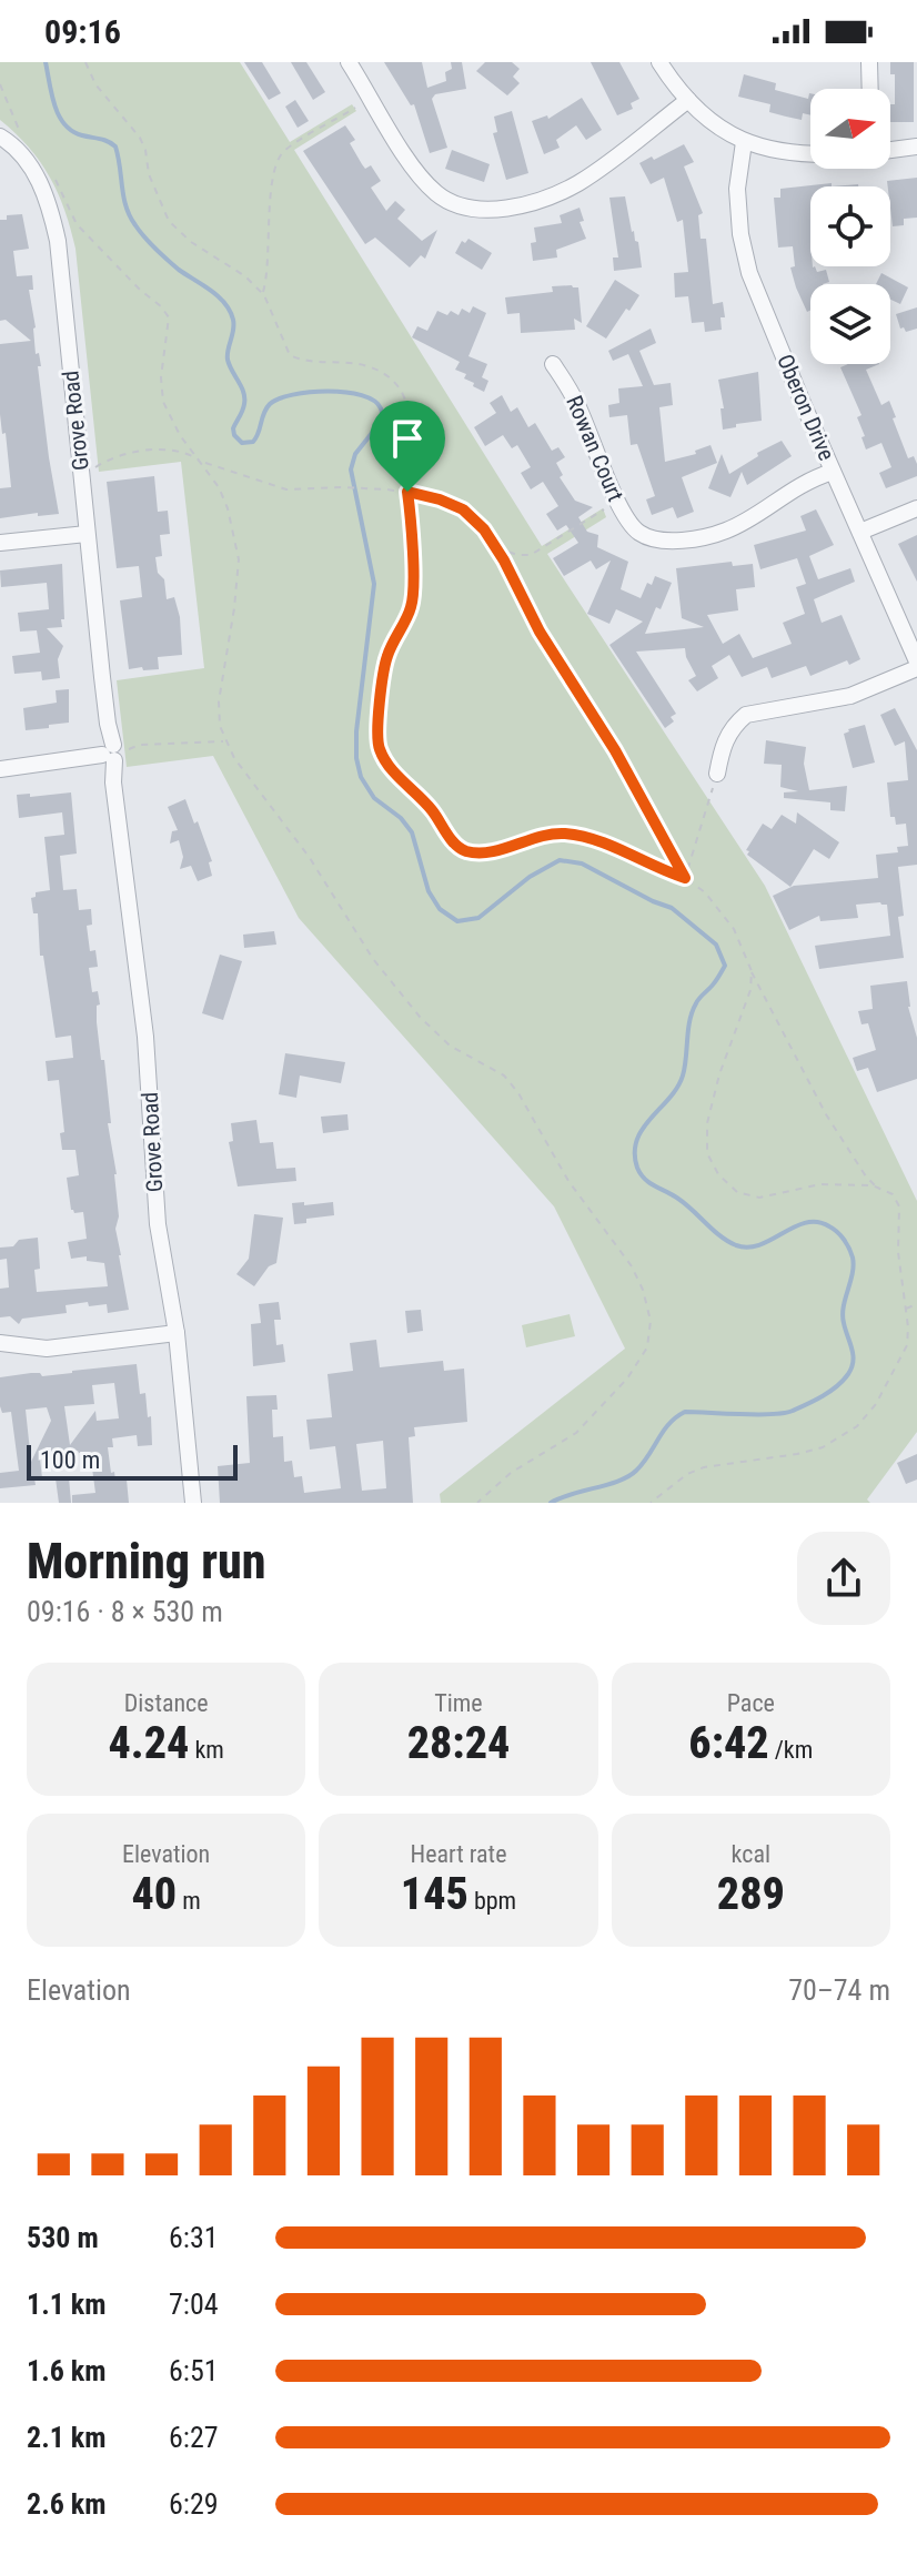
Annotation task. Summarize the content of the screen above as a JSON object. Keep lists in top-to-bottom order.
{
  "streets": {
    "street": ["Oberon Drive", "Grove Road", "Rowan Court"]
  },
  "crossings": [
    ["Oberon Drive", "Rowan Court"]
  ],
  "scale_bar": "100 m",
  "north": "right",
  "page": {
    "status": "09:16",
    "scale": "100 m",
    "heading": ["Morning run", "09:16 · 8 × 530 m"],
    "stats": [
      ["Distance", "4.24 km"],
      ["Time", "28:24"],
      ["Pace", "6:42 /km"],
      ["Elevation", "40 m"],
      ["Heart rate", "145 bpm"],
      ["kcal", "289"]
    ],
    "chart": ["Elevation", "70–74 m"],
    "list": [
      {
        "name": "530 m",
        "note": "6:31"
      },
      {
        "name": "1.1 km",
        "note": "7:04"
      },
      {
        "name": "1.6 km",
        "note": "6:51"
      },
      {
        "name": "2.1 km",
        "note": "6:27"
      },
      {
        "name": "2.6 km",
        "note": "6:29"
      }
    ]
  }
}
